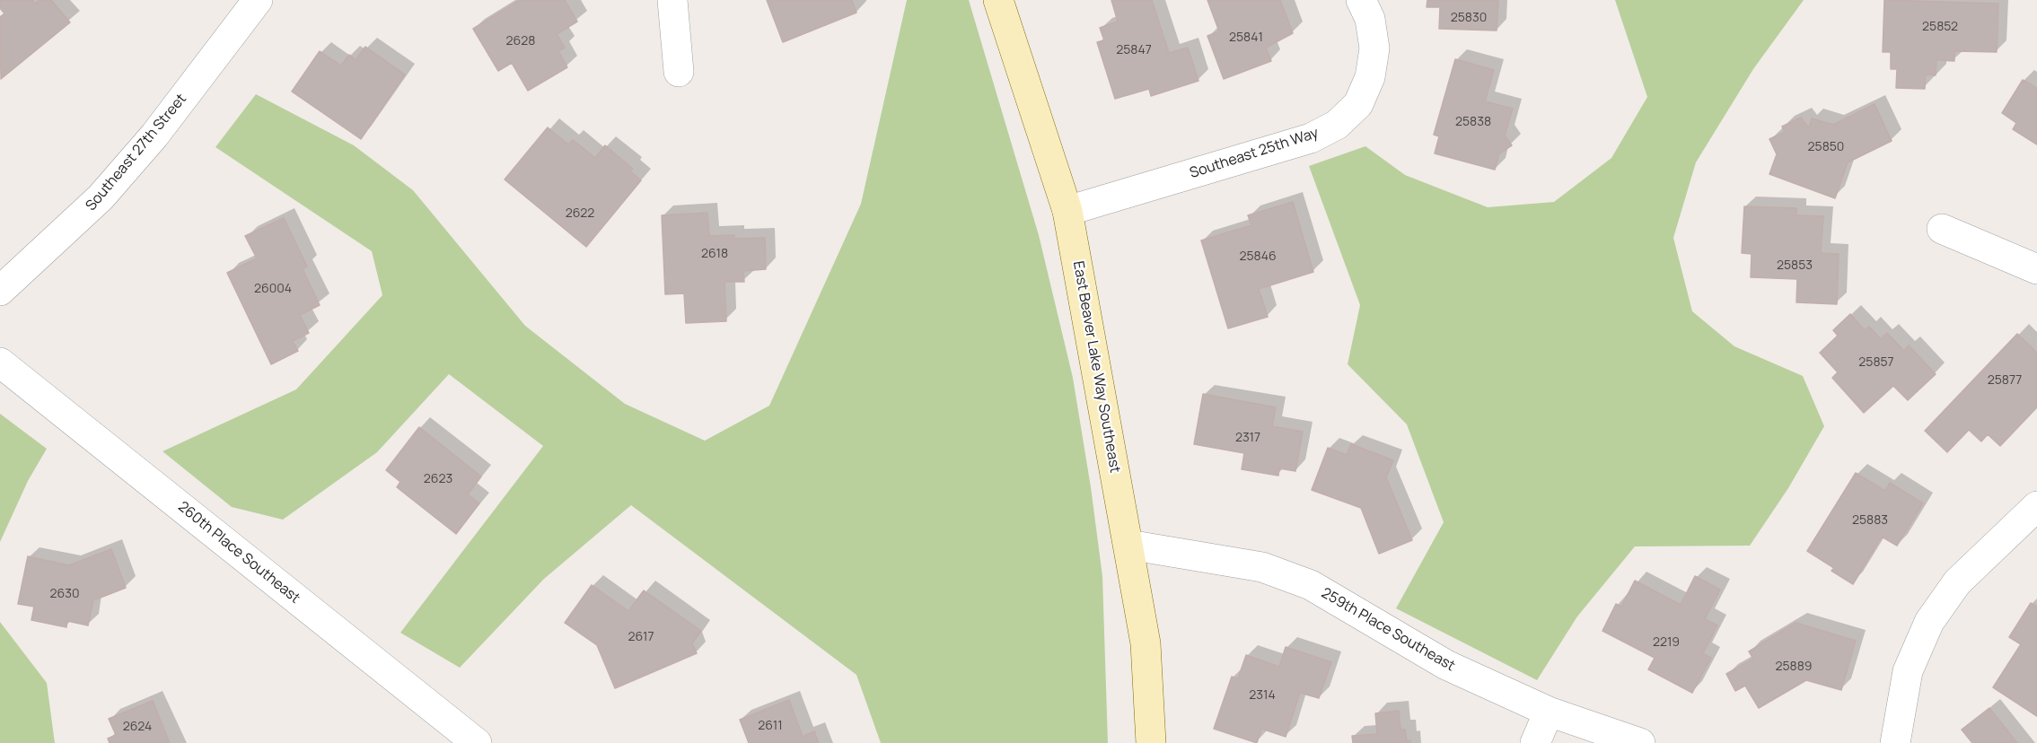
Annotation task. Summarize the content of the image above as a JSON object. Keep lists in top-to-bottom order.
{
  "streets": {
    "street": [
      "Southeast 27th Street",
      "Southeast 25th Way",
      "East Beaver Lake Way Southeast",
      "260th Place Southeast",
      "259th Place Southeast"
    ]
  },
  "crossings": [
    ["Southeast 25th Way", "East Beaver Lake Way Southeast"],
    ["East Beaver Lake Way Southeast", "259th Place Southeast"]
  ],
  "house_numbers": [
    "25830",
    "25852",
    "25841",
    "2628",
    "25847",
    "25838",
    "25850",
    "2622",
    "2618",
    "25846",
    "25853",
    "26004",
    "25857",
    "25877",
    "2317",
    "2623",
    "25883",
    "2630",
    "2617",
    "2219",
    "25889",
    "2314",
    "2611",
    "2624"
  ]
}
